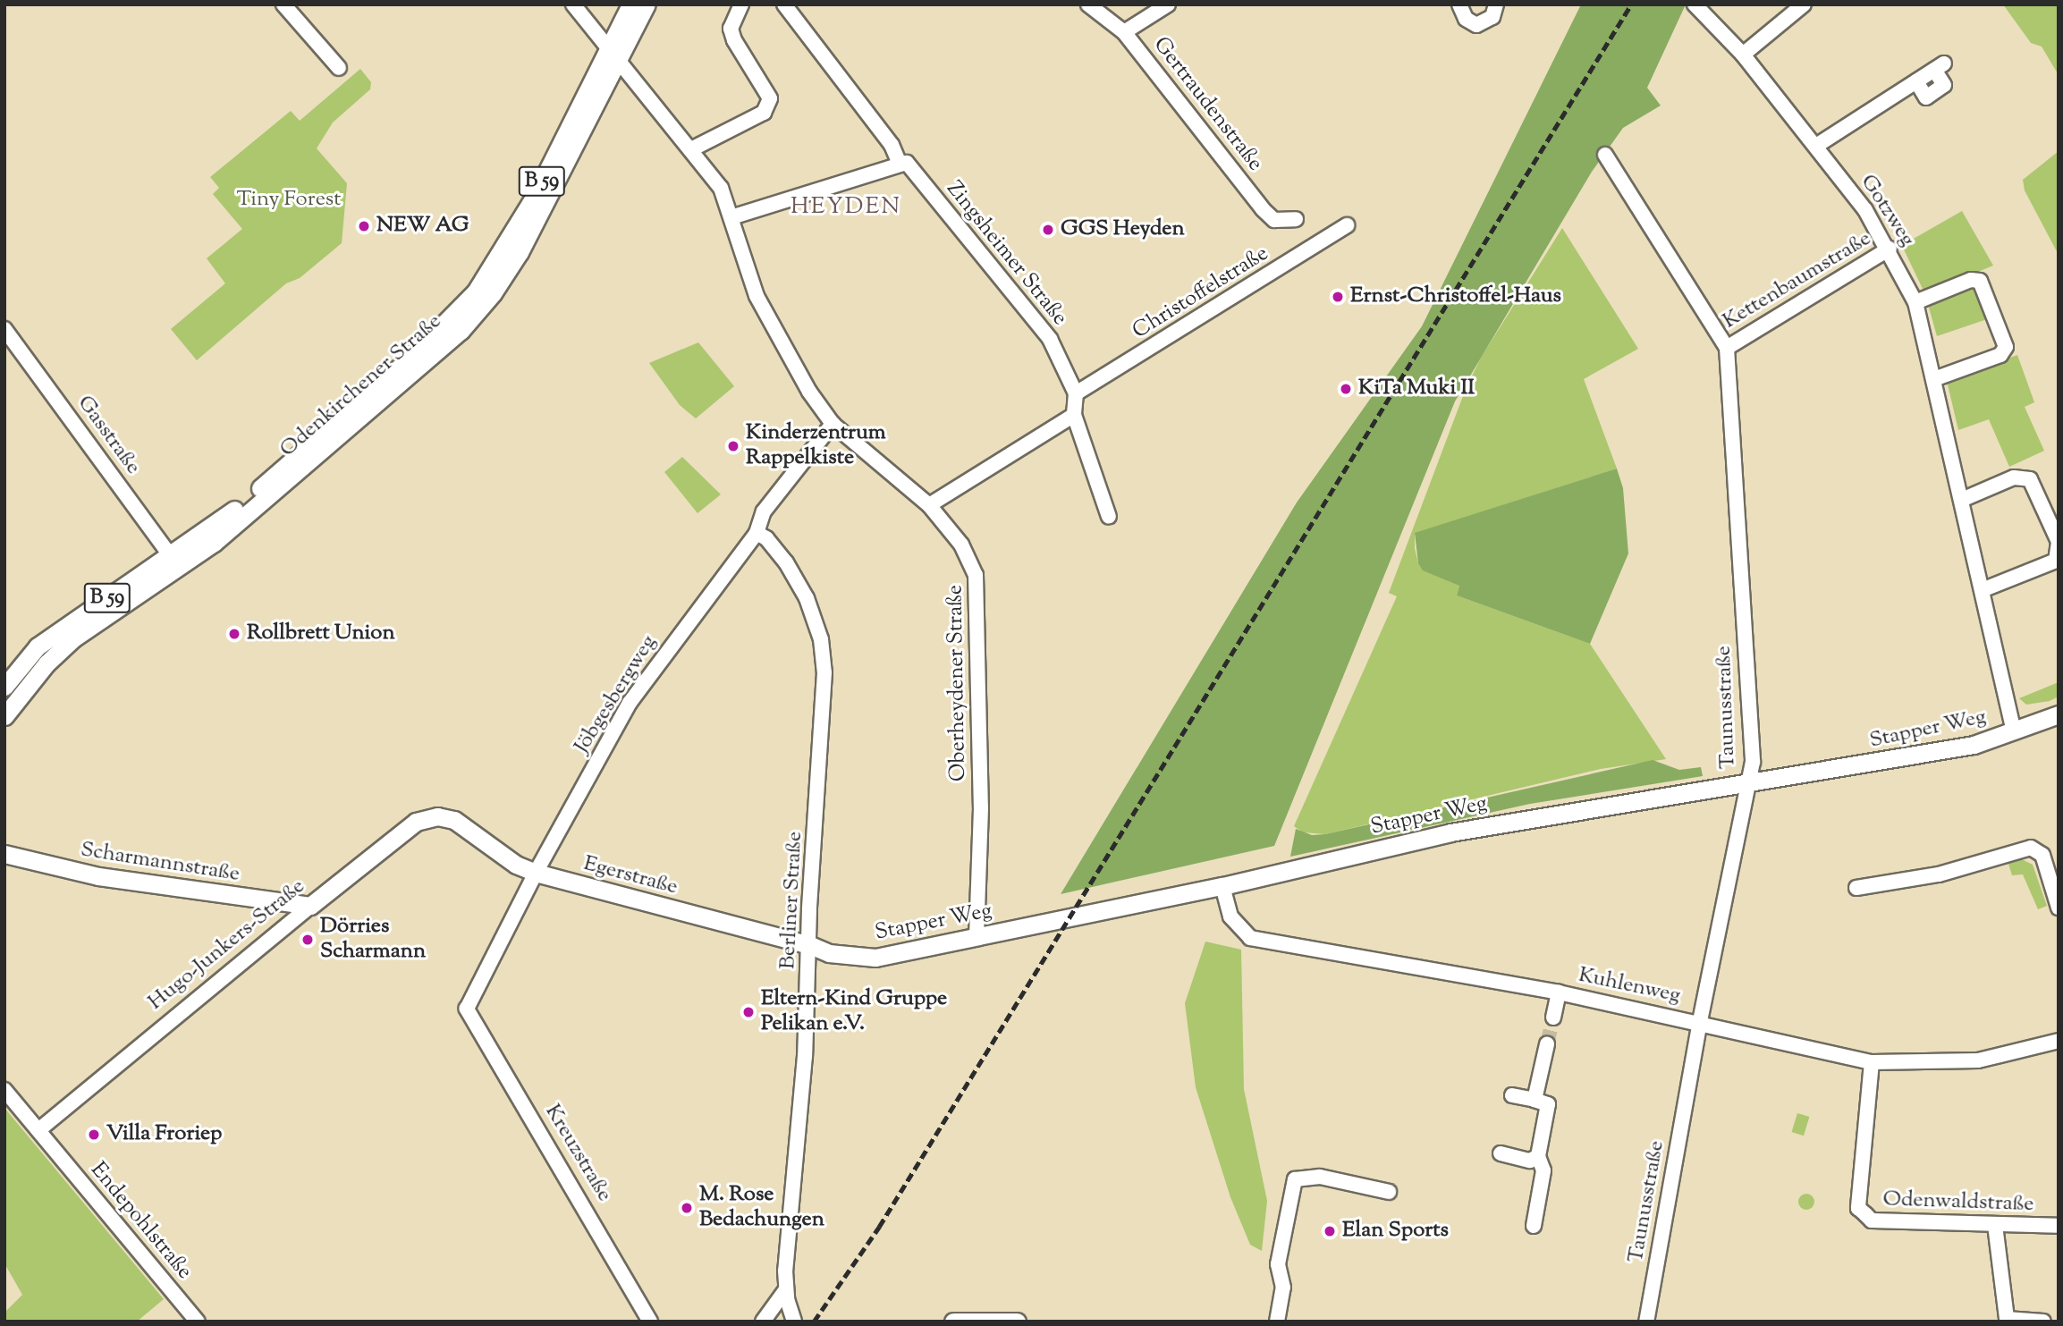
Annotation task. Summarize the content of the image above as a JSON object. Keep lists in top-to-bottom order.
{
  "streets": {
    "main road": [
      "B 59",
      "Odenkirchener Straße",
      "Stapper Weg",
      "Scharmannstraße",
      "Egerstraße",
      "Hugo-Junkers-Straße"
    ],
    "street": [
      "Gertraudenstraße",
      "Gotzweg",
      "Zingsheimer Straße",
      "Kettenbaumstraße",
      "Christoffelstraße",
      "Gasstraße",
      "Oberheydener Straße",
      "Jöbgesbergweg",
      "Taunusstraße",
      "Berliner Straße",
      "Kuhlenweg",
      "Kreuzstraße",
      "Odenwaldstraße",
      "Endepohlstraße"
    ]
  },
  "crossings": [
    ["Gotzweg", "Kettenbaumstraße"],
    ["Gotzweg", "Stapper Weg"],
    ["Zingsheimer Straße", "Christoffelstraße"],
    ["Kettenbaumstraße", "Taunusstraße"],
    ["Odenkirchener Straße", "Gasstraße"],
    ["Odenkirchener Straße", "Oberheydener Straße"],
    ["Oberheydener Straße", "Jöbgesbergweg"],
    ["Oberheydener Straße", "Stapper Weg"],
    ["Jöbgesbergweg", "Egerstraße"],
    ["Jöbgesbergweg", "Berliner Straße"],
    ["Jöbgesbergweg", "Kreuzstraße"],
    ["Taunusstraße", "Stapper Weg"],
    ["Taunusstraße", "Kuhlenweg"],
    ["Stapper Weg", "Egerstraße"],
    ["Stapper Weg", "Berliner Straße"],
    ["Stapper Weg", "Kuhlenweg"],
    ["Scharmannstraße", "Hugo-Junkers-Straße"],
    ["Egerstraße", "Berliner Straße"],
    ["Egerstraße", "Hugo-Junkers-Straße"],
    ["Hugo-Junkers-Straße", "Endepohlstraße"],
    ["Kuhlenweg", "Odenwaldstraße"]
  ],
  "districts": ["HEYDEN"],
  "parks": ["Tiny Forest"],
  "places": [
    "NEW AG",
    "GGS Heyden",
    "Ernst-Christoffel-Haus",
    "KiTa Muki II",
    "Kinderzentrum Rappelkiste",
    "Rollbrett Union",
    "Dörries Scharmann",
    "Eltern-Kind Gruppe Pelikan e.V.",
    "Villa Froriep",
    "M. Rose Bedachungen",
    "Elan Sports"
  ]
}
